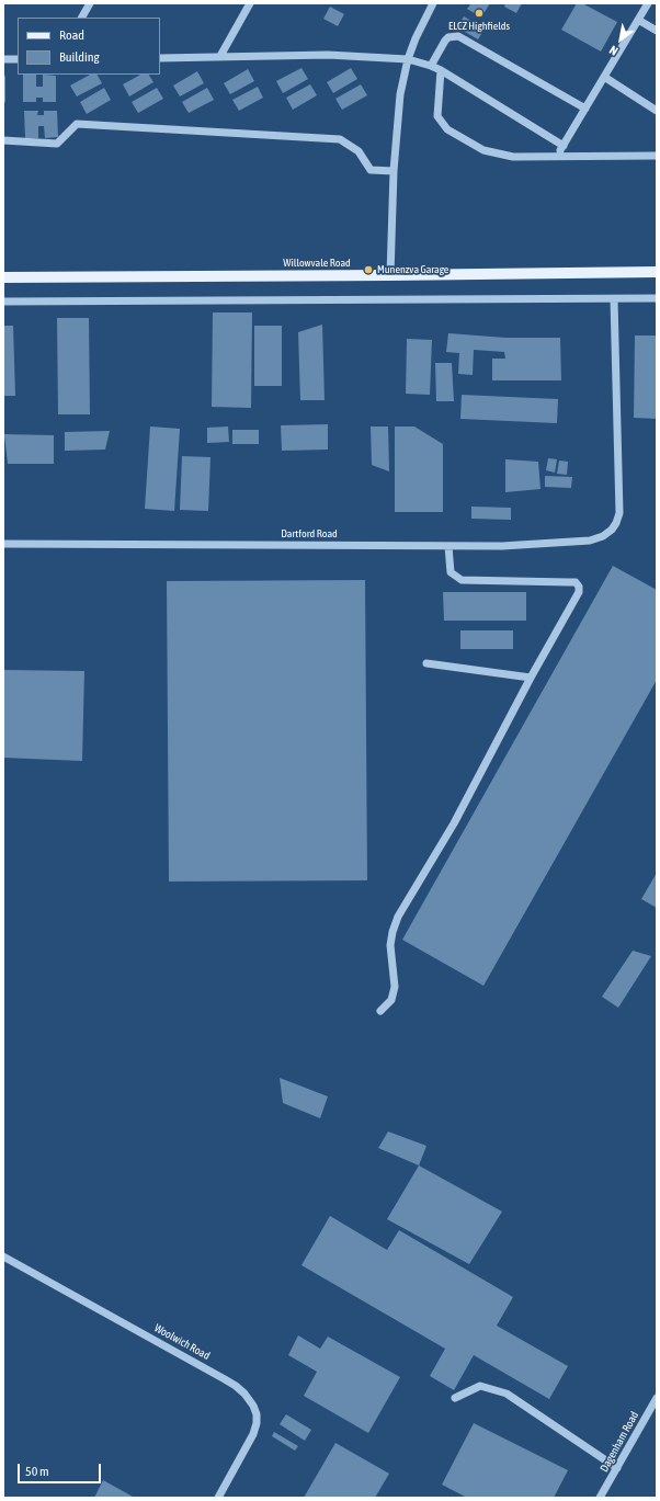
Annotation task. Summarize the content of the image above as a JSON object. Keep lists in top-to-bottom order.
{
  "streets": {
    "main road": ["Willowvale Road"],
    "street": ["Dartford Road", "Woolwich Road", "Dagenham Road"]
  },
  "places": ["ELCZ Highfields", "Munenzva Garage"],
  "legend": ["Road", "Building"],
  "scale_bar": "50 m",
  "north": "bottom left"
}
